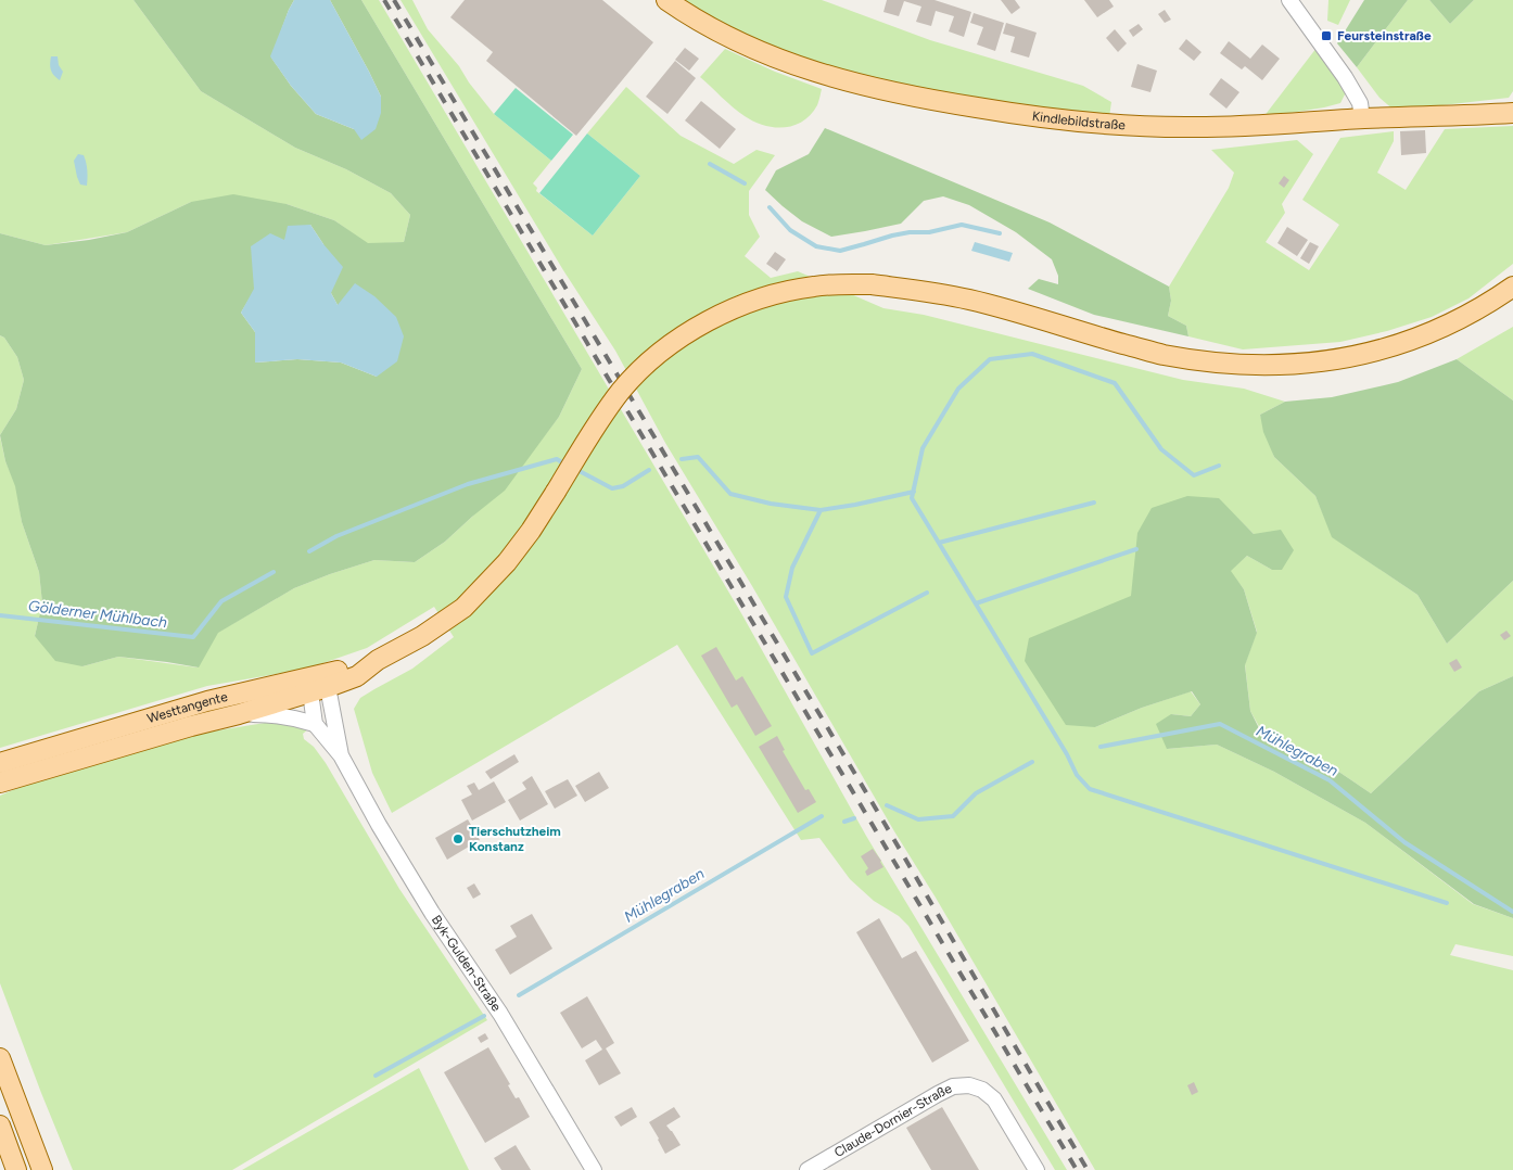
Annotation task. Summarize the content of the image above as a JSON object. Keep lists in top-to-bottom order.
{
  "streets": {
    "main road": ["Kindlebildstraße", "Westtangente"],
    "street": ["Byk-Gulden-Straße", "Claude-Dornier-Straße"]
  },
  "crossings": [
    ["Westtangente", "Byk-Gulden-Straße"]
  ],
  "water": ["Gölderner Mühlbach", "Mühlegraben"],
  "places": {
    "transit": ["Feursteinstraße"],
    "other": ["Tierschutzheim Konstanz"]
  }
}
